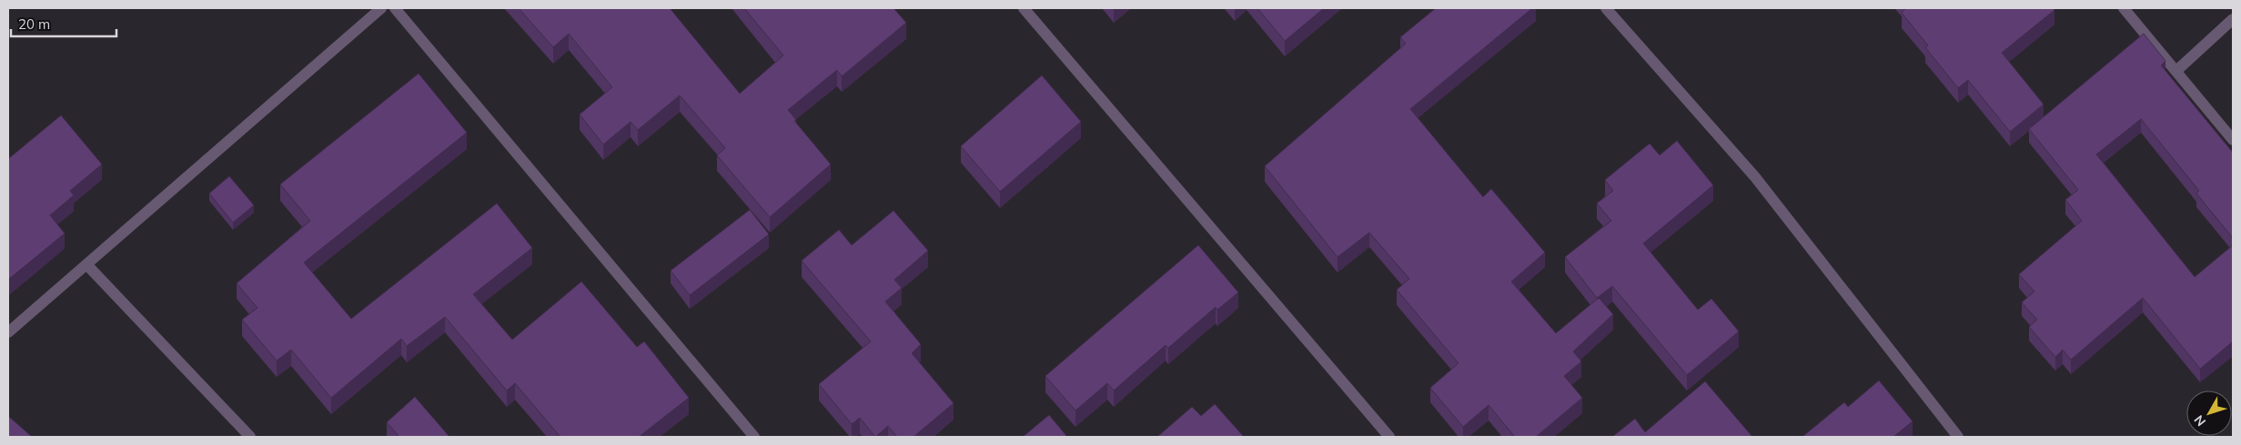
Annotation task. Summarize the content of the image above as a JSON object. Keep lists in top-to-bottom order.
{
  "scale_bar": "20 m",
  "north": "bottom left"
}
